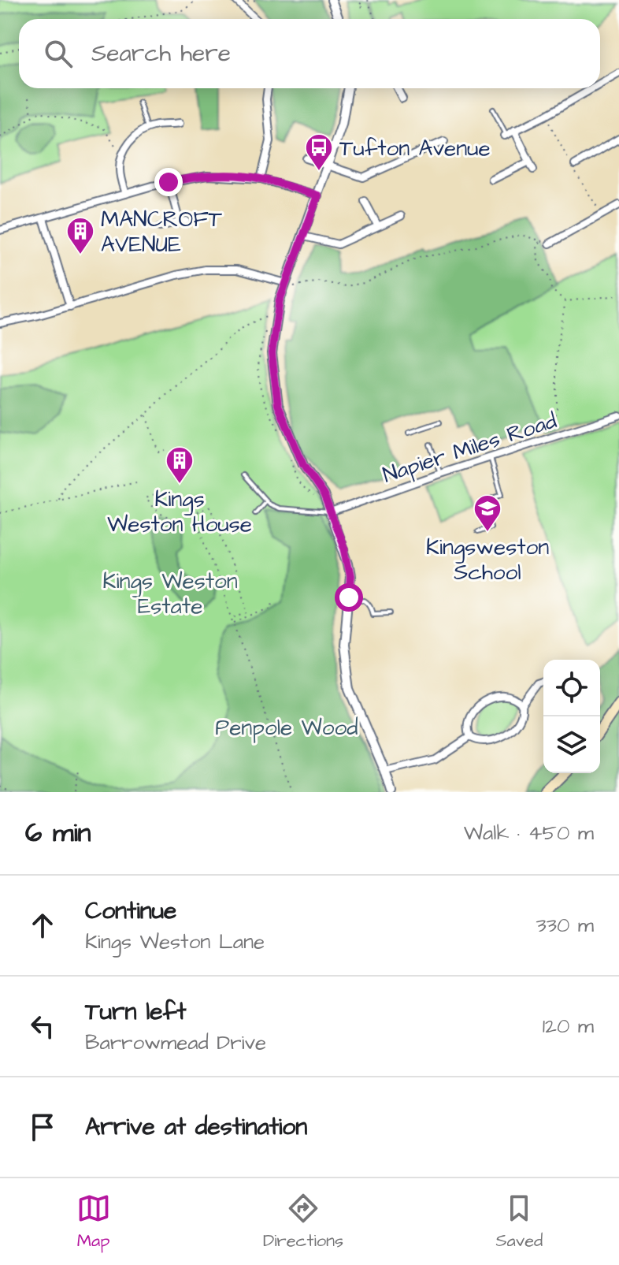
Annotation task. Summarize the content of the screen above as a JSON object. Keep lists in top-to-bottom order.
{
  "streets": {
    "street": ["Napier Miles Road"]
  },
  "parks": ["Kings Weston Estate", "Penpole Wood"],
  "places": {
    "bus stop": ["Tufton Avenue"],
    "building": ["MANCROFT AVENUE", "Kings Weston House"],
    "school or university": ["Kingsweston School"]
  },
  "page": {
    "search": "Search here",
    "heading": ["6 min", "Walk · 450 m"],
    "list": [
      ["Continue", "Kings Weston Lane", "330 m"],
      ["Turn left", "Barrowmead Drive", "120 m"],
      "Arrive at destination"
    ],
    "nav": ["Map", "Directions", "Saved"]
  }
}
